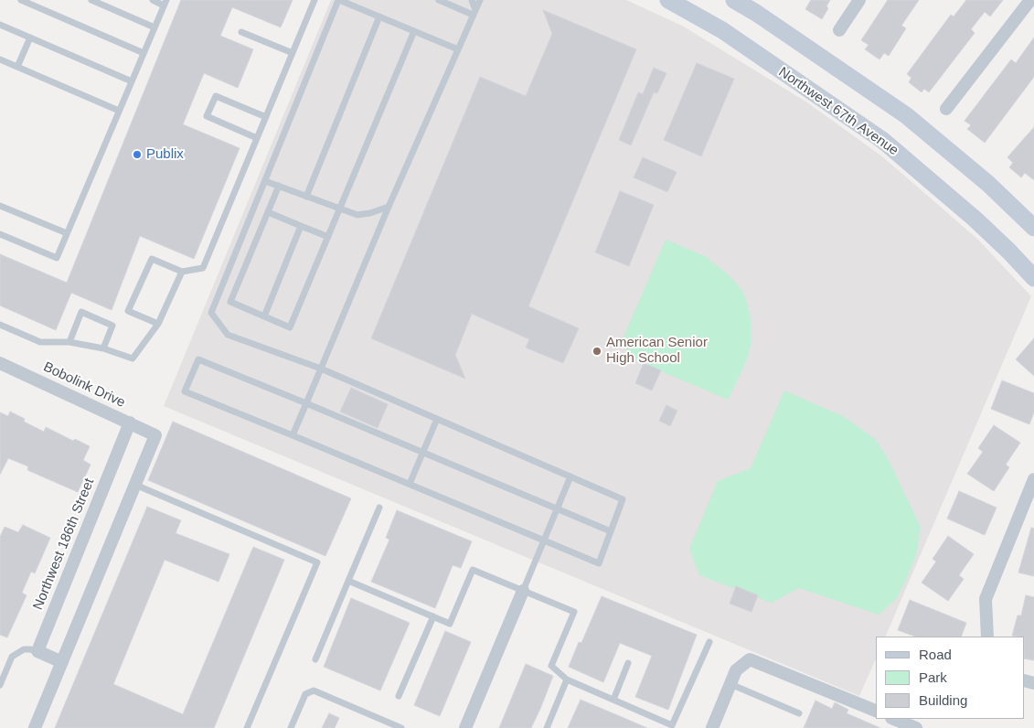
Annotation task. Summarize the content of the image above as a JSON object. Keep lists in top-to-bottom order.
{
  "streets": {
    "main road": ["Northwest 67th Avenue"],
    "street": ["Bobolink Drive", "Northwest 186th Street"]
  },
  "crossings": [
    ["Bobolink Drive", "Northwest 186th Street"]
  ],
  "places": ["Publix", "American Senior High School"],
  "legend": ["Road", "Park", "Building"]
}
